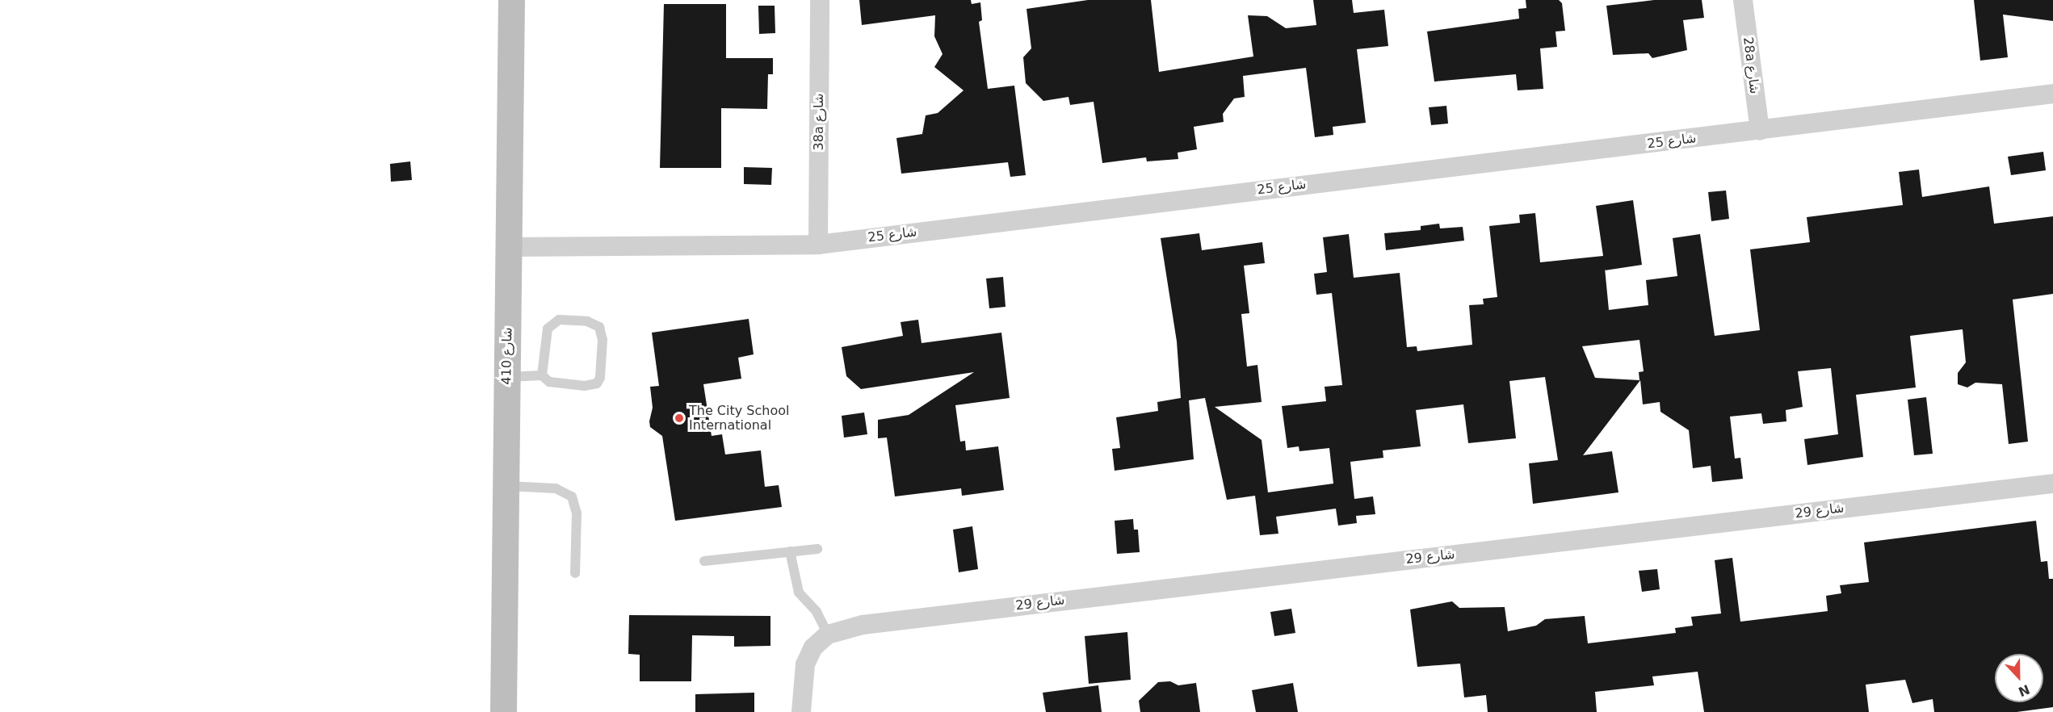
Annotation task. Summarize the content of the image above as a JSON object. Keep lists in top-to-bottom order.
{
  "streets": {
    "street": [
      "28a شارع",
      "38a شارع",
      "شارع 25",
      "شارع 410",
      "شارع 29"
    ]
  },
  "crossings": [
    ["28a شارع", "شارع 25"],
    ["38a شارع", "شارع 25"],
    ["شارع 25", "شارع 410"]
  ],
  "places": ["The City School International"],
  "north": "bottom"
}
